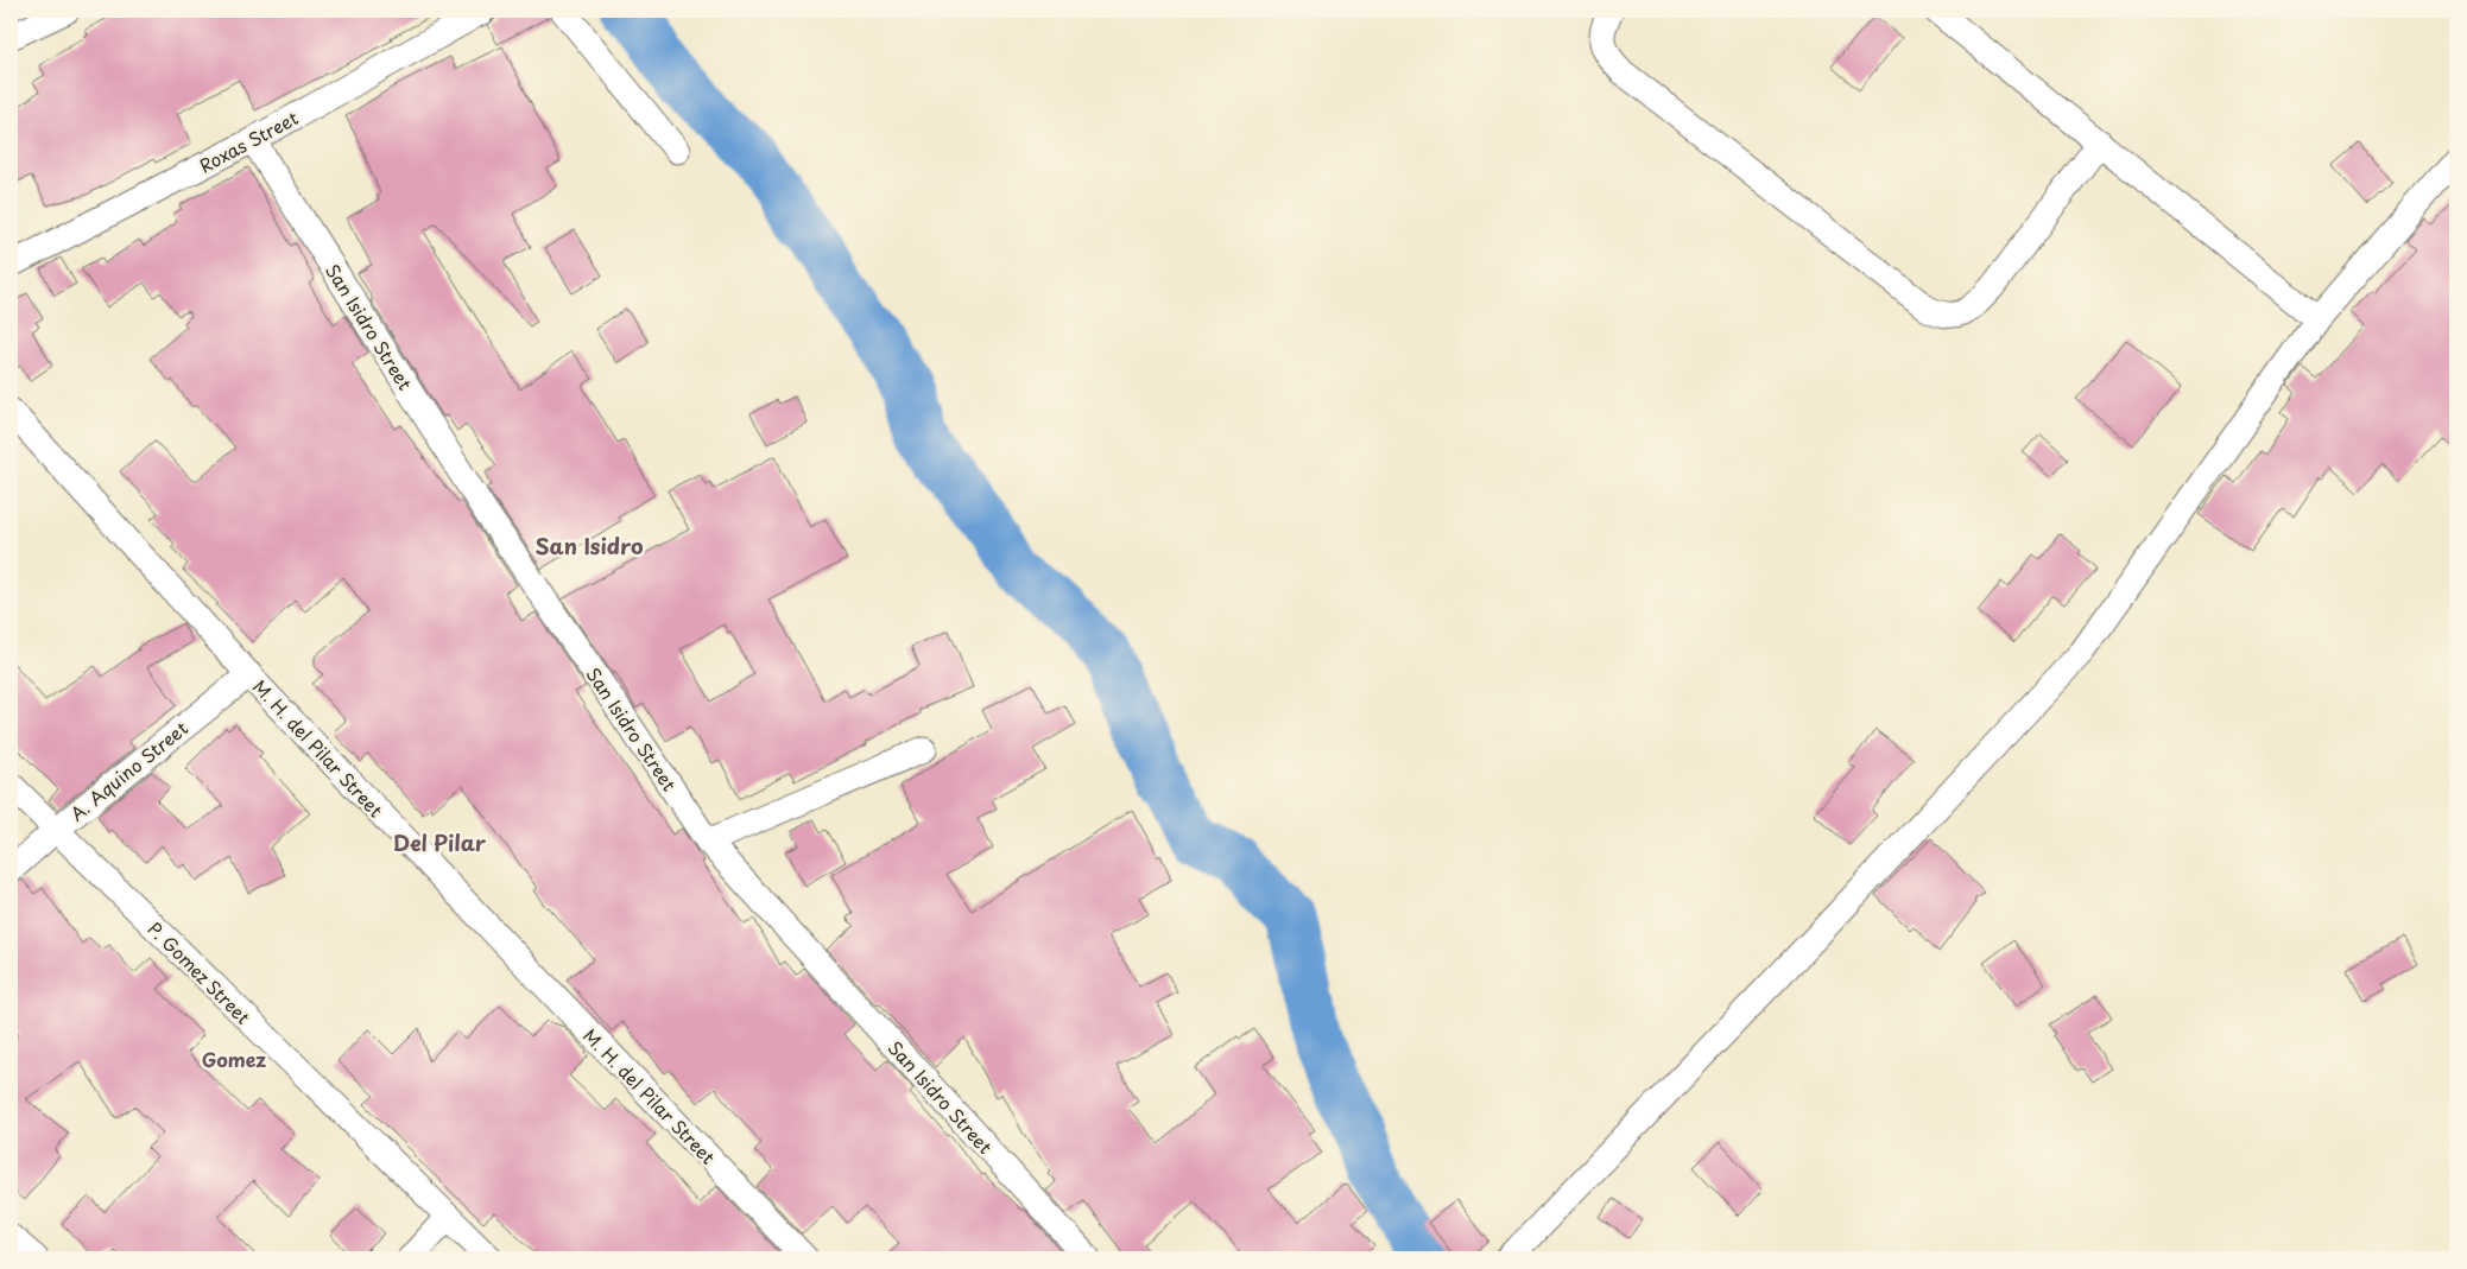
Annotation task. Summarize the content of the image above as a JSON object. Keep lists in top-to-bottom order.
{
  "streets": {
    "street": [
      "Roxas Street",
      "San Isidro Street",
      "M. H. del Pilar Street",
      "A. Aquino Street",
      "P. Gomez Street"
    ]
  },
  "crossings": [
    ["Roxas Street", "San Isidro Street"],
    ["M. H. del Pilar Street", "A. Aquino Street"],
    ["A. Aquino Street", "P. Gomez Street"]
  ],
  "districts": ["San Isidro", "Del Pilar", "Gomez"]
}
